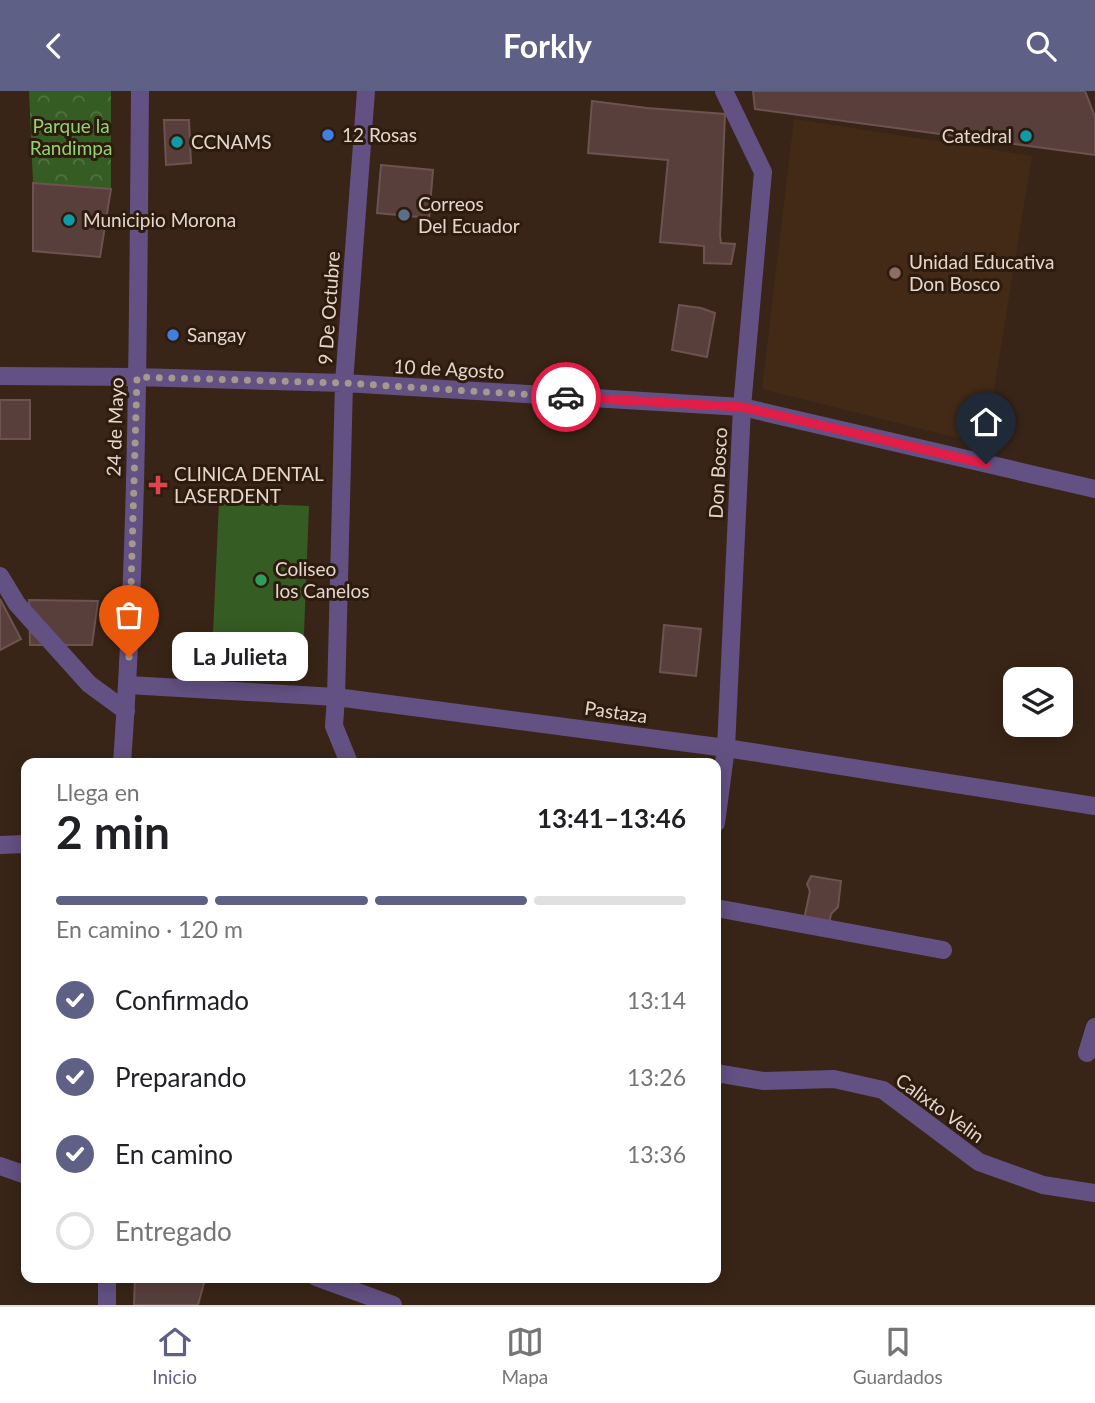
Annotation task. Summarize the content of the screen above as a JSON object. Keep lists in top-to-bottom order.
{
  "streets": {
    "street": [
      "9 De Octubre",
      "10 de Agosto",
      "24 de Mayo",
      "Don Bosco",
      "Pastaza",
      "Calixto Velin"
    ]
  },
  "crossings": [
    ["9 De Octubre", "10 de Agosto"],
    ["9 De Octubre", "Pastaza"],
    ["10 de Agosto", "24 de Mayo"],
    ["10 de Agosto", "Don Bosco"],
    ["24 de Mayo", "Pastaza"],
    ["Don Bosco", "Pastaza"]
  ],
  "parks": ["Parque la Randimpa"],
  "places": {
    "other": [
      "12 Rosas",
      "Catedral",
      "CCNAMS",
      "Correos Del Ecuador",
      "Municipio Morona",
      "Unidad Educativa Don Bosco",
      "Sangay",
      "Coliseo los Canelos",
      "La Julieta"
    ],
    "health": ["CLINICA DENTAL LASERDENT"]
  },
  "page": {
    "header": "Forkly",
    "bubble": "La Julieta",
    "heading": ["2 min", "Llega en", "13:41–13:46"],
    "bar": "En camino · 120 m",
    "list": [
      ["Confirmado", "13:14"],
      ["Preparando", "13:26"],
      ["En camino", "13:36"],
      "Entregado"
    ],
    "tabs": ["Inicio", "Mapa", "Guardados"]
  }
}
